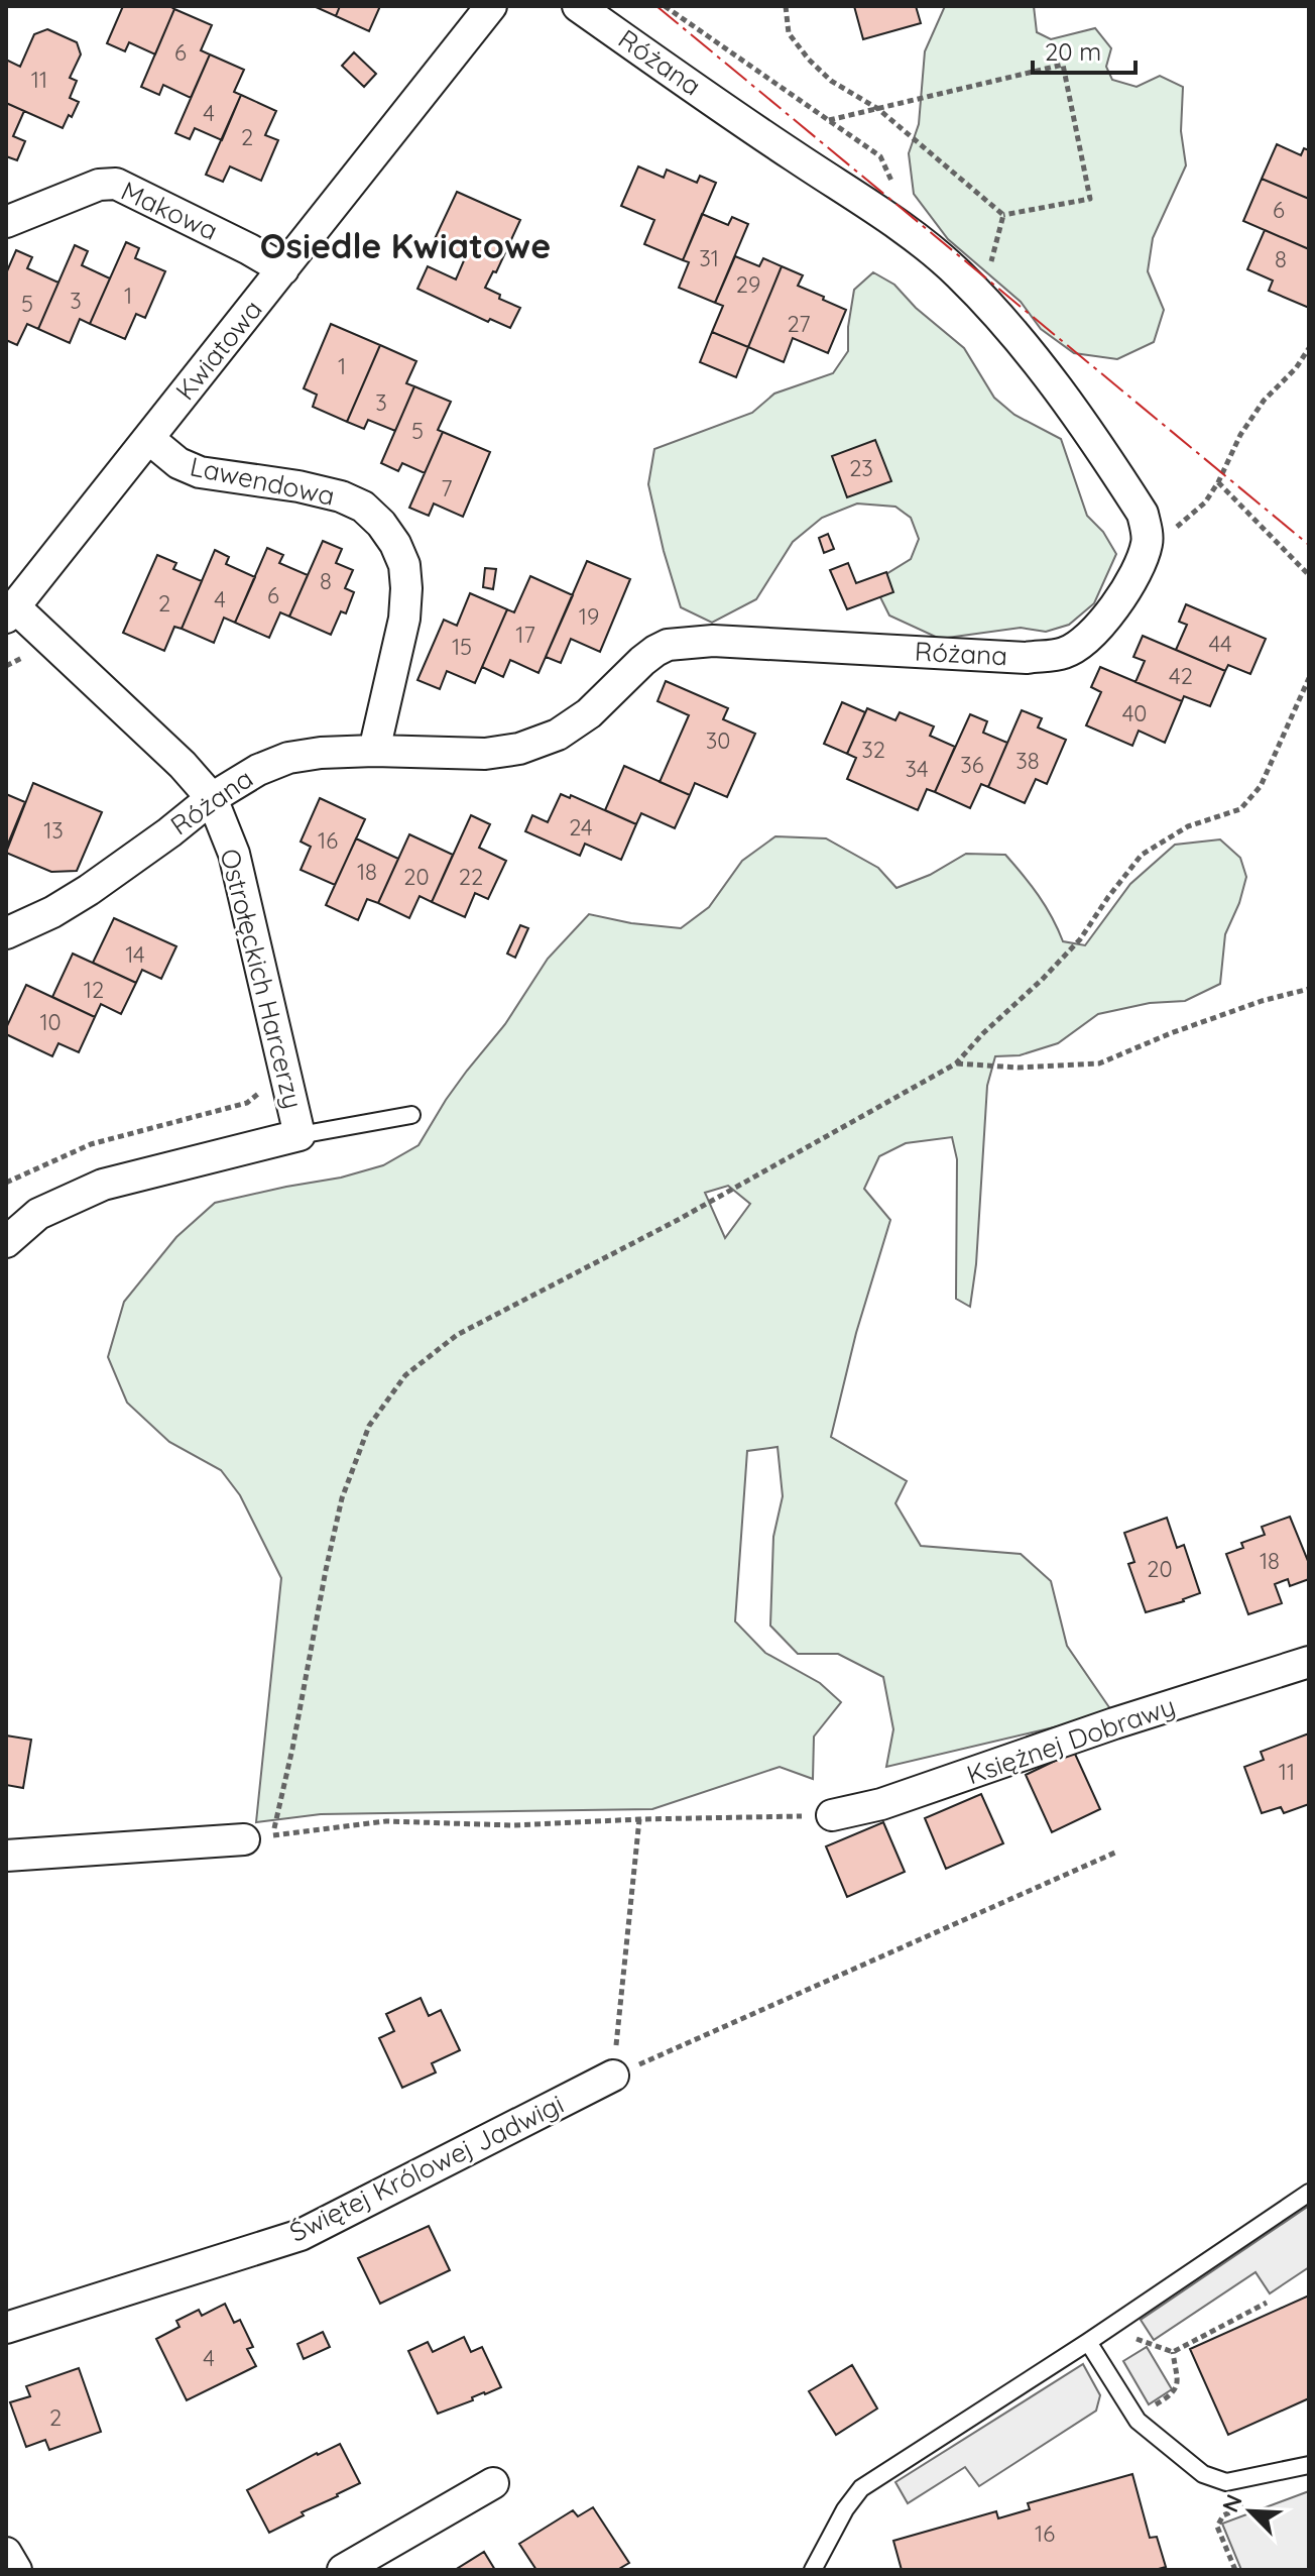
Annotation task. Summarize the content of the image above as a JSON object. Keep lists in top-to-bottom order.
{
  "streets": {
    "street": [
      "Różana",
      "Makowa",
      "Kwiatowa",
      "Lawendowa",
      "Ostrołęckich Harcerzy",
      "Księżnej Dobrawy",
      "Świętej Królowej Jadwigi"
    ]
  },
  "crossings": [
    ["Różana", "Lawendowa"],
    ["Różana", "Ostrołęckich Harcerzy"],
    ["Makowa", "Kwiatowa"],
    ["Kwiatowa", "Lawendowa"],
    ["Kwiatowa", "Ostrołęckich Harcerzy"]
  ],
  "districts": ["Osiedle Kwiatowe"],
  "house_numbers": [
    "6",
    "11",
    "4",
    "2",
    "6",
    "31",
    "8",
    "29",
    "1",
    "3",
    "5",
    "27",
    "1",
    "3",
    "5",
    "23",
    "7",
    "8",
    "6",
    "4",
    "2",
    "19",
    "17",
    "44",
    "15",
    "42",
    "40",
    "30",
    "32",
    "38",
    "36",
    "34",
    "24",
    "13",
    "16",
    "18",
    "20",
    "22",
    "14",
    "12",
    "10",
    "18",
    "20",
    "11",
    "4",
    "2",
    "16"
  ],
  "scale_bar": "20 m",
  "north": "top left"
}
